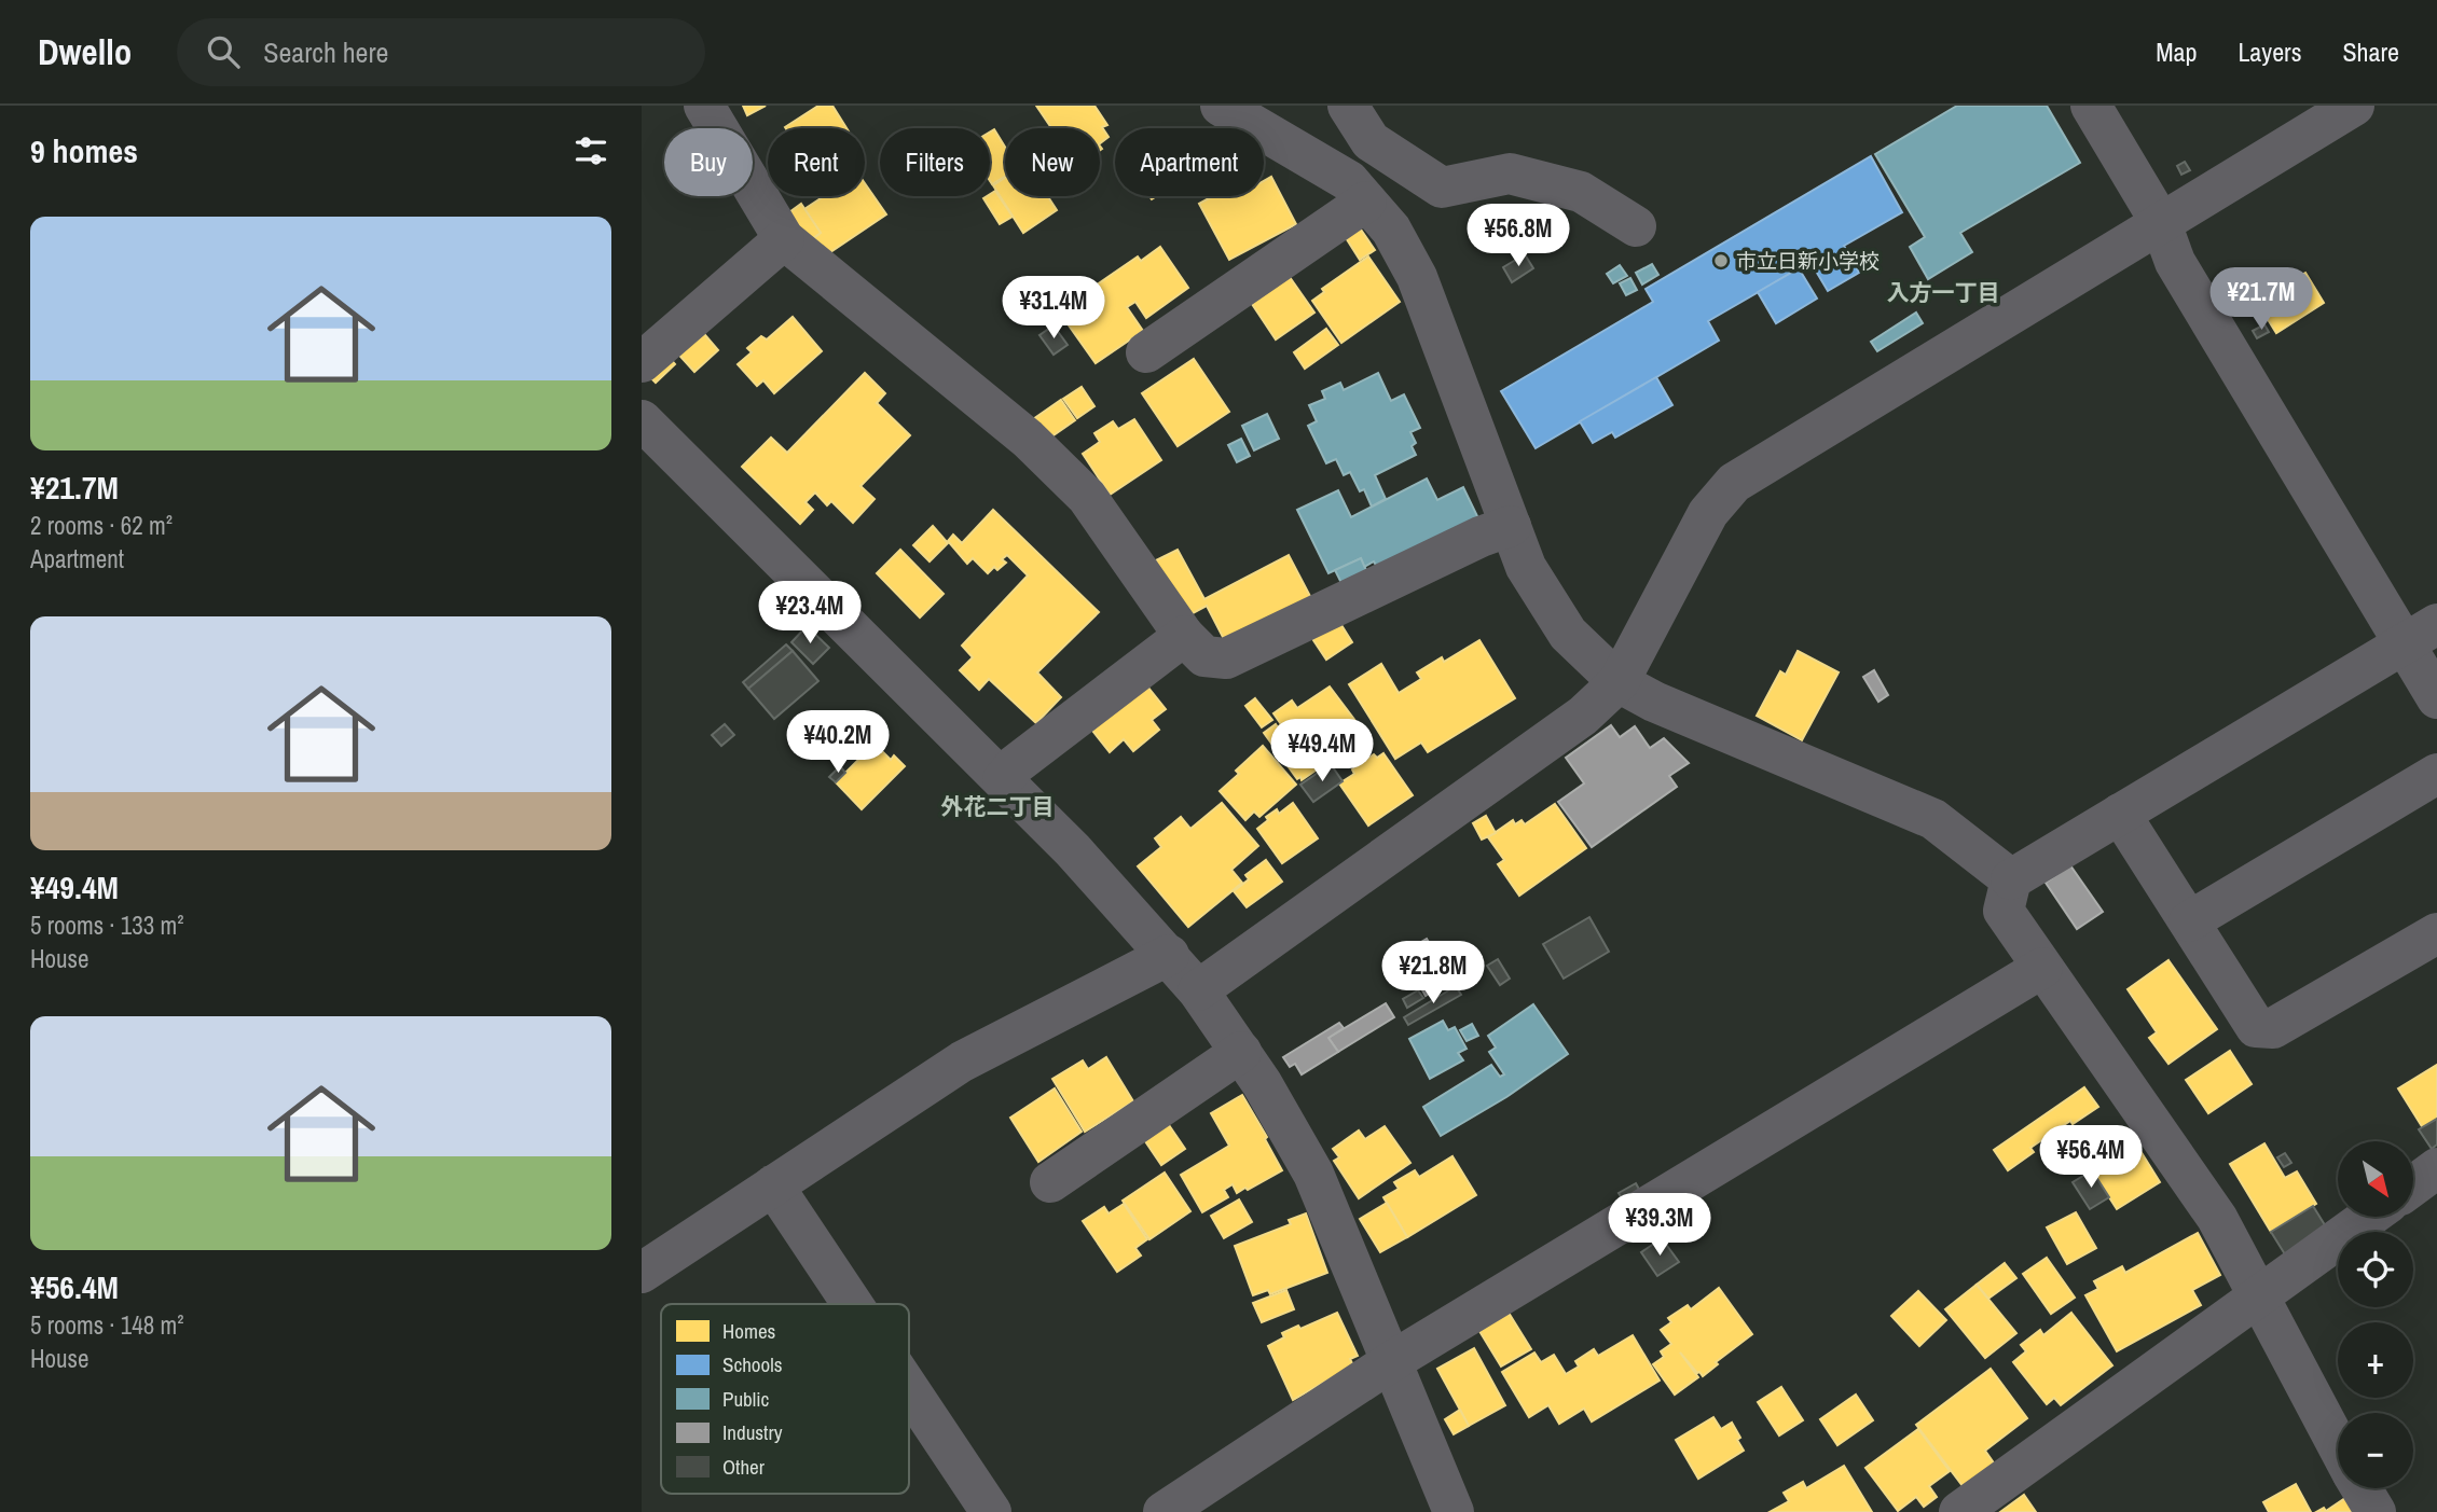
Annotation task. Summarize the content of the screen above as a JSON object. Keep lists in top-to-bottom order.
{
  "districts": ["入方一丁目", "外花二丁目"],
  "places": ["市立日新小学校"],
  "legend": [
    "Homes",
    "Schools",
    "Public",
    "Industry",
    "Other"
  ],
  "north": "bottom right",
  "page": {
    "header": "Dwello",
    "search": "Search here",
    "nav": ["Map", "Layers", "Share"],
    "heading": "9 homes",
    "chip": [
      "Buy",
      "Rent",
      "Filters",
      "New",
      "Apartment"
    ],
    "list": [
      {
        "name": "¥21.7M",
        "note": "2 rooms · 62 m² · Apartment"
      },
      {
        "name": "¥49.4M",
        "note": "5 rooms · 133 m² · House"
      },
      {
        "name": "¥56.4M",
        "note": "5 rooms · 148 m² · House"
      }
    ],
    "price": [
      "¥56.8M",
      "¥21.7M",
      "¥31.4M",
      "¥23.4M",
      "¥40.2M",
      "¥49.4M",
      "¥21.8M",
      "¥56.4M",
      "¥39.3M"
    ],
    "map_buttons": ["+", "−"]
  }
}
